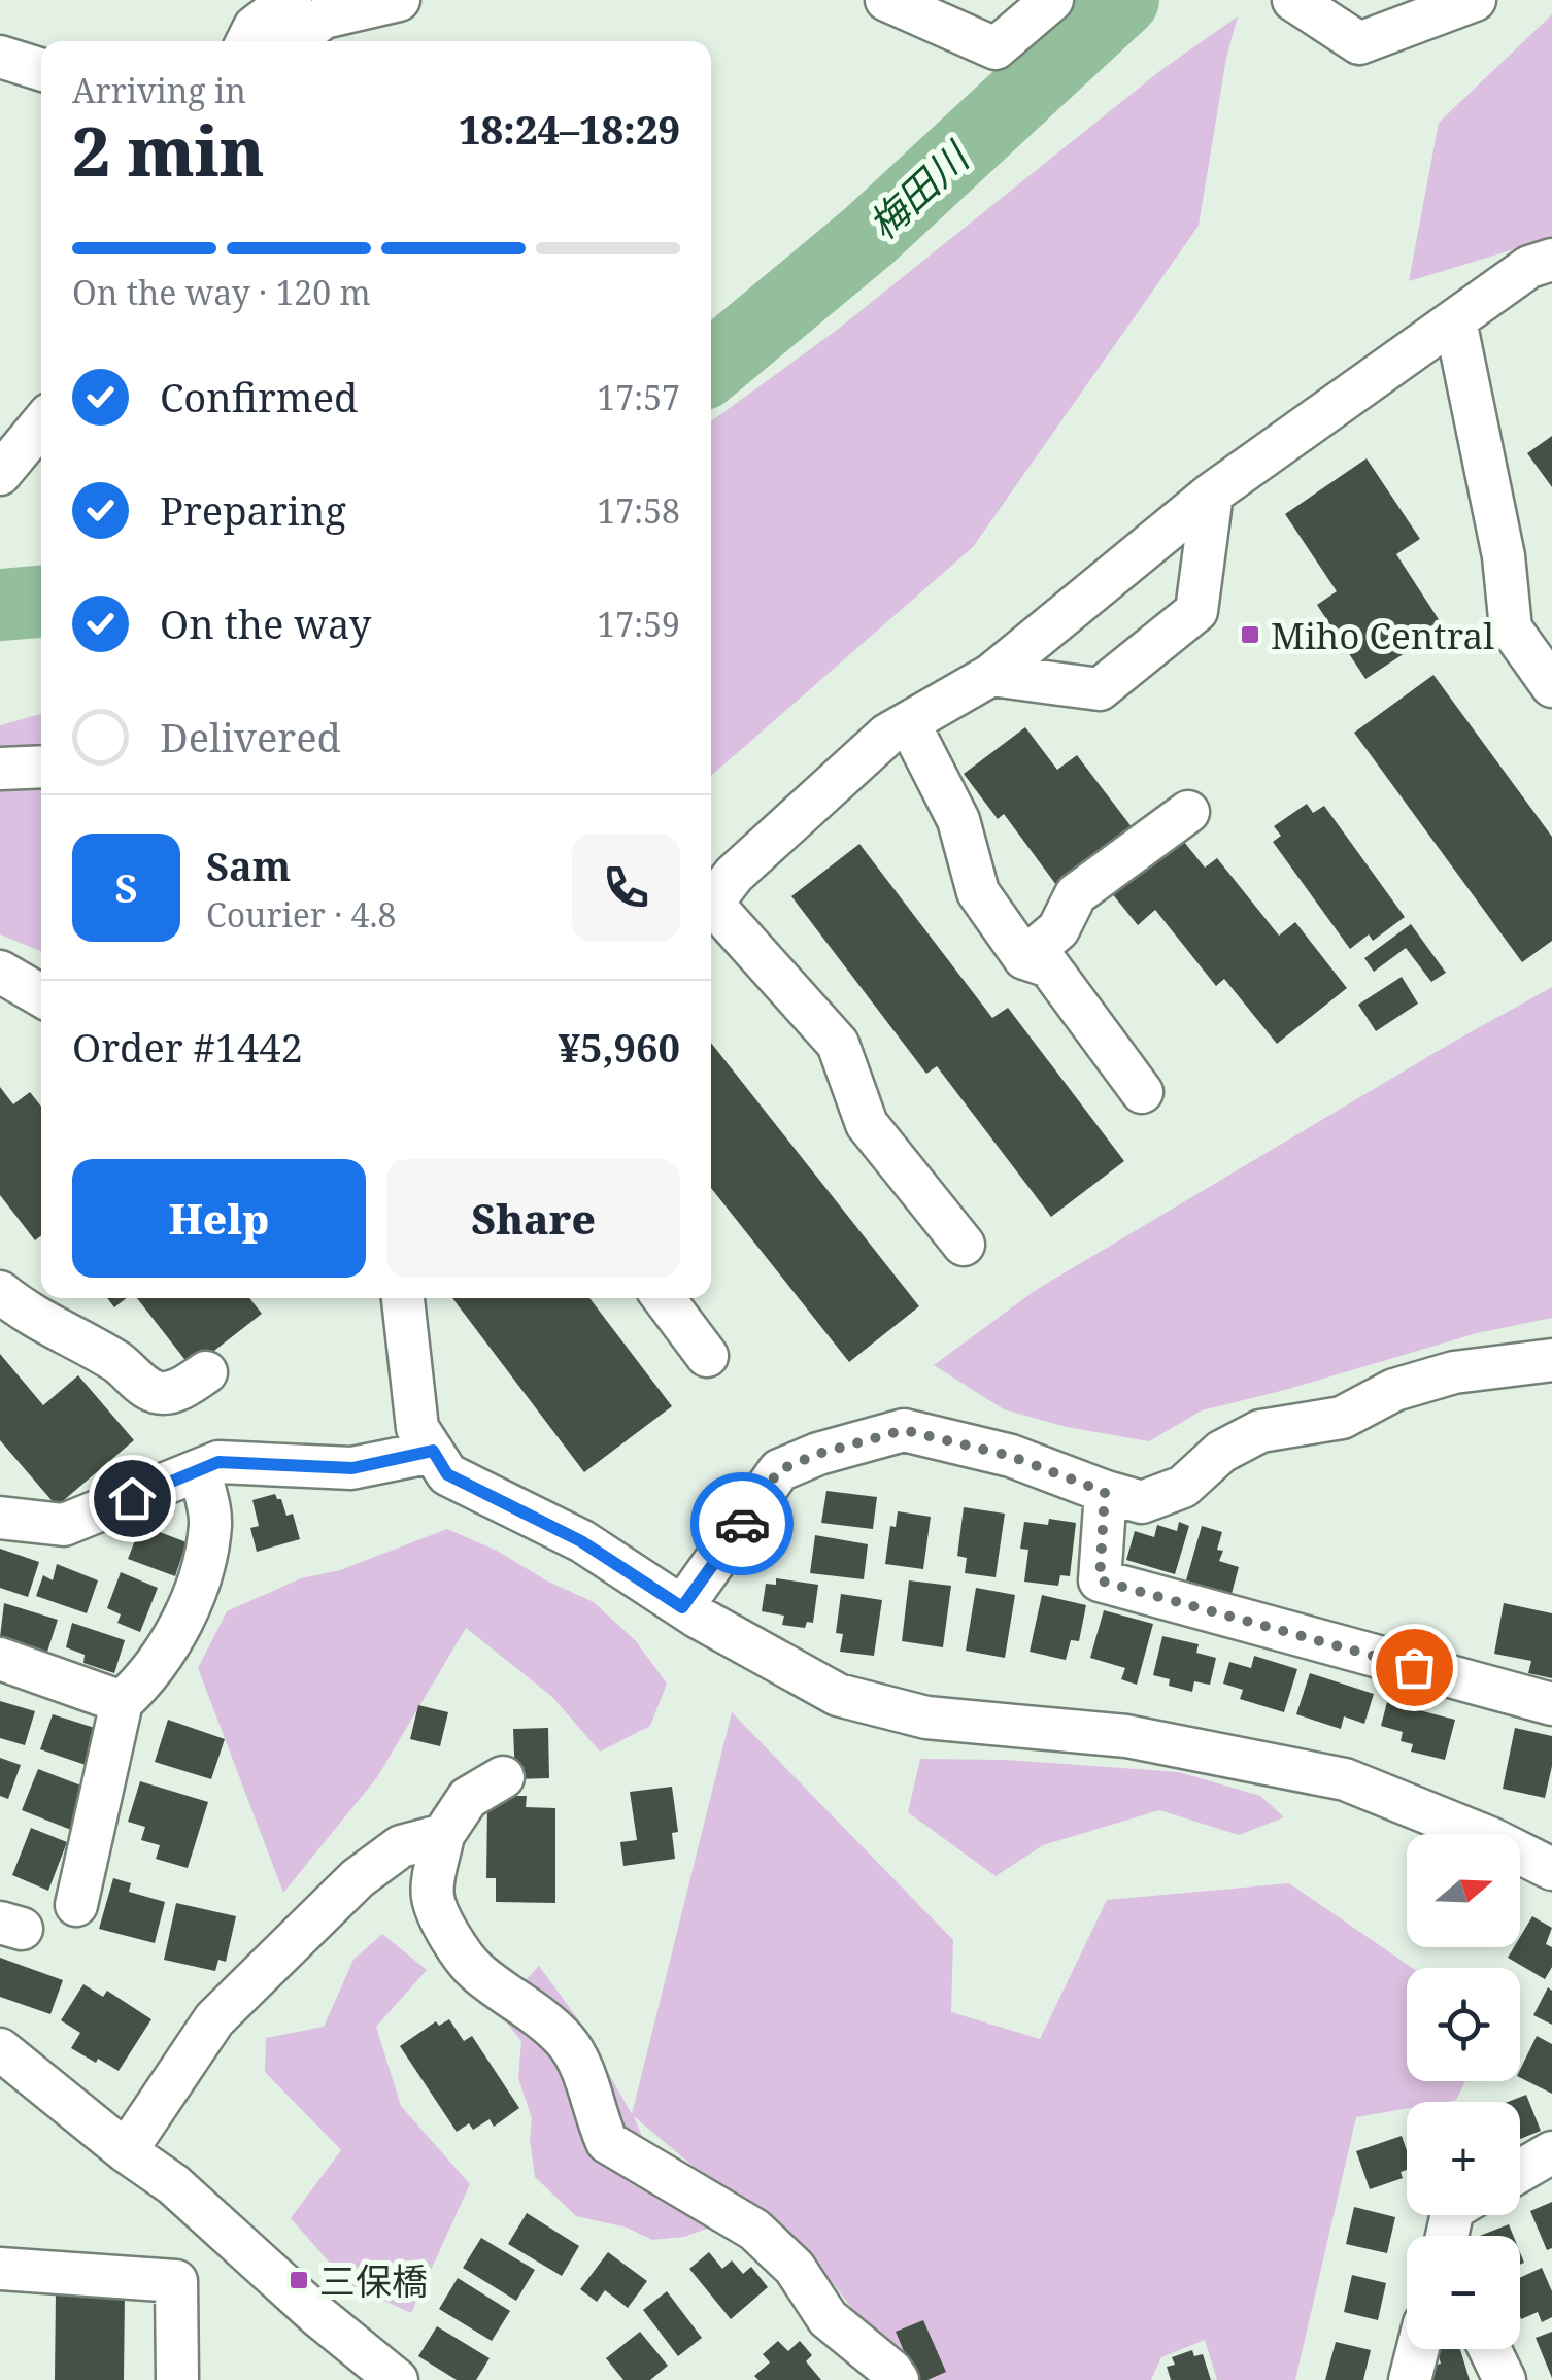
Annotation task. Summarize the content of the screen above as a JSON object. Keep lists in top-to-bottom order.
{
  "water": ["梅田川"],
  "places": {
    "transit": ["Miho Central", "三保橋"]
  },
  "north": "right",
  "page": {
    "heading": ["2 min", "Arriving in", "18:24–18:29"],
    "panel": [
      "Sam",
      "Courier · 4.8",
      "Order #1442",
      "¥5,960"
    ],
    "bar": "On the way · 120 m",
    "list": [
      ["Confirmed", "17:57"],
      ["Preparing", "17:58"],
      ["On the way", "17:59"],
      "Delivered"
    ],
    "round": "S",
    "buttons": ["Help", "Share"],
    "map_buttons": ["+", "−"]
  }
}
